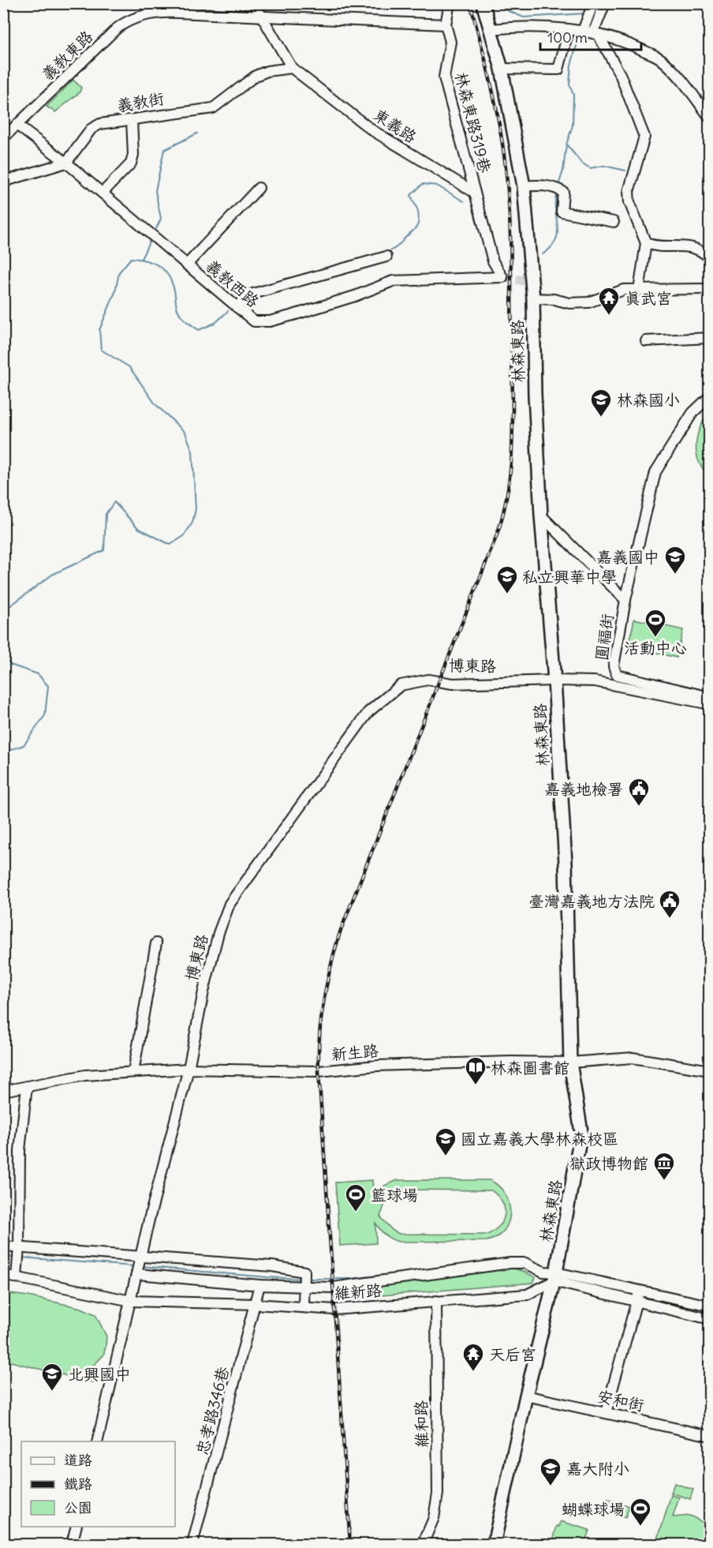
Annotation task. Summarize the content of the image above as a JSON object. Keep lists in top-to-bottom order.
{
  "streets": {
    "main road": ["林森東路"],
    "street": [
      "義教東路",
      "義教街",
      "林森東路319巷",
      "東義路",
      "義教西路",
      "圓福街",
      "博東路",
      "新生路",
      "維新路",
      "安和街",
      "忠孝路346巷",
      "維和路"
    ]
  },
  "crossings": [
    ["義教東路", "林森東路319巷"],
    ["義教東路", "東義路"],
    ["義教東路", "義教西路"],
    ["義教街", "東義路"],
    ["義教街", "義教西路"],
    ["林森東路319巷", "東義路"],
    ["林森東路319巷", "義教西路"],
    ["東義路", "義教西路"],
    ["林森東路", "圓福街"],
    ["林森東路", "博東路"],
    ["林森東路", "新生路"],
    ["林森東路", "維新路"],
    ["林森東路", "安和街"],
    ["圓福街", "博東路"],
    ["博東路", "新生路"],
    ["博東路", "維新路"],
    ["維新路", "忠孝路346巷"],
    ["維新路", "維和路"]
  ],
  "places": {
    "temple": ["真武宮", "天后宮"],
    "school or university": [
      "林森國小",
      "嘉義國中",
      "私立興華中學",
      "國立嘉義大學林森校區",
      "北興國中",
      "嘉大附小"
    ],
    "sports": ["活動中心", "籃球場", "蝴蝶球場"],
    "public building": ["嘉義地檢署", "臺灣嘉義地方法院"],
    "library": ["林森圖書館"],
    "museum": ["獄政博物館"]
  },
  "legend": ["道路", "鐵路", "公園"],
  "scale_bar": "100 m"
}
